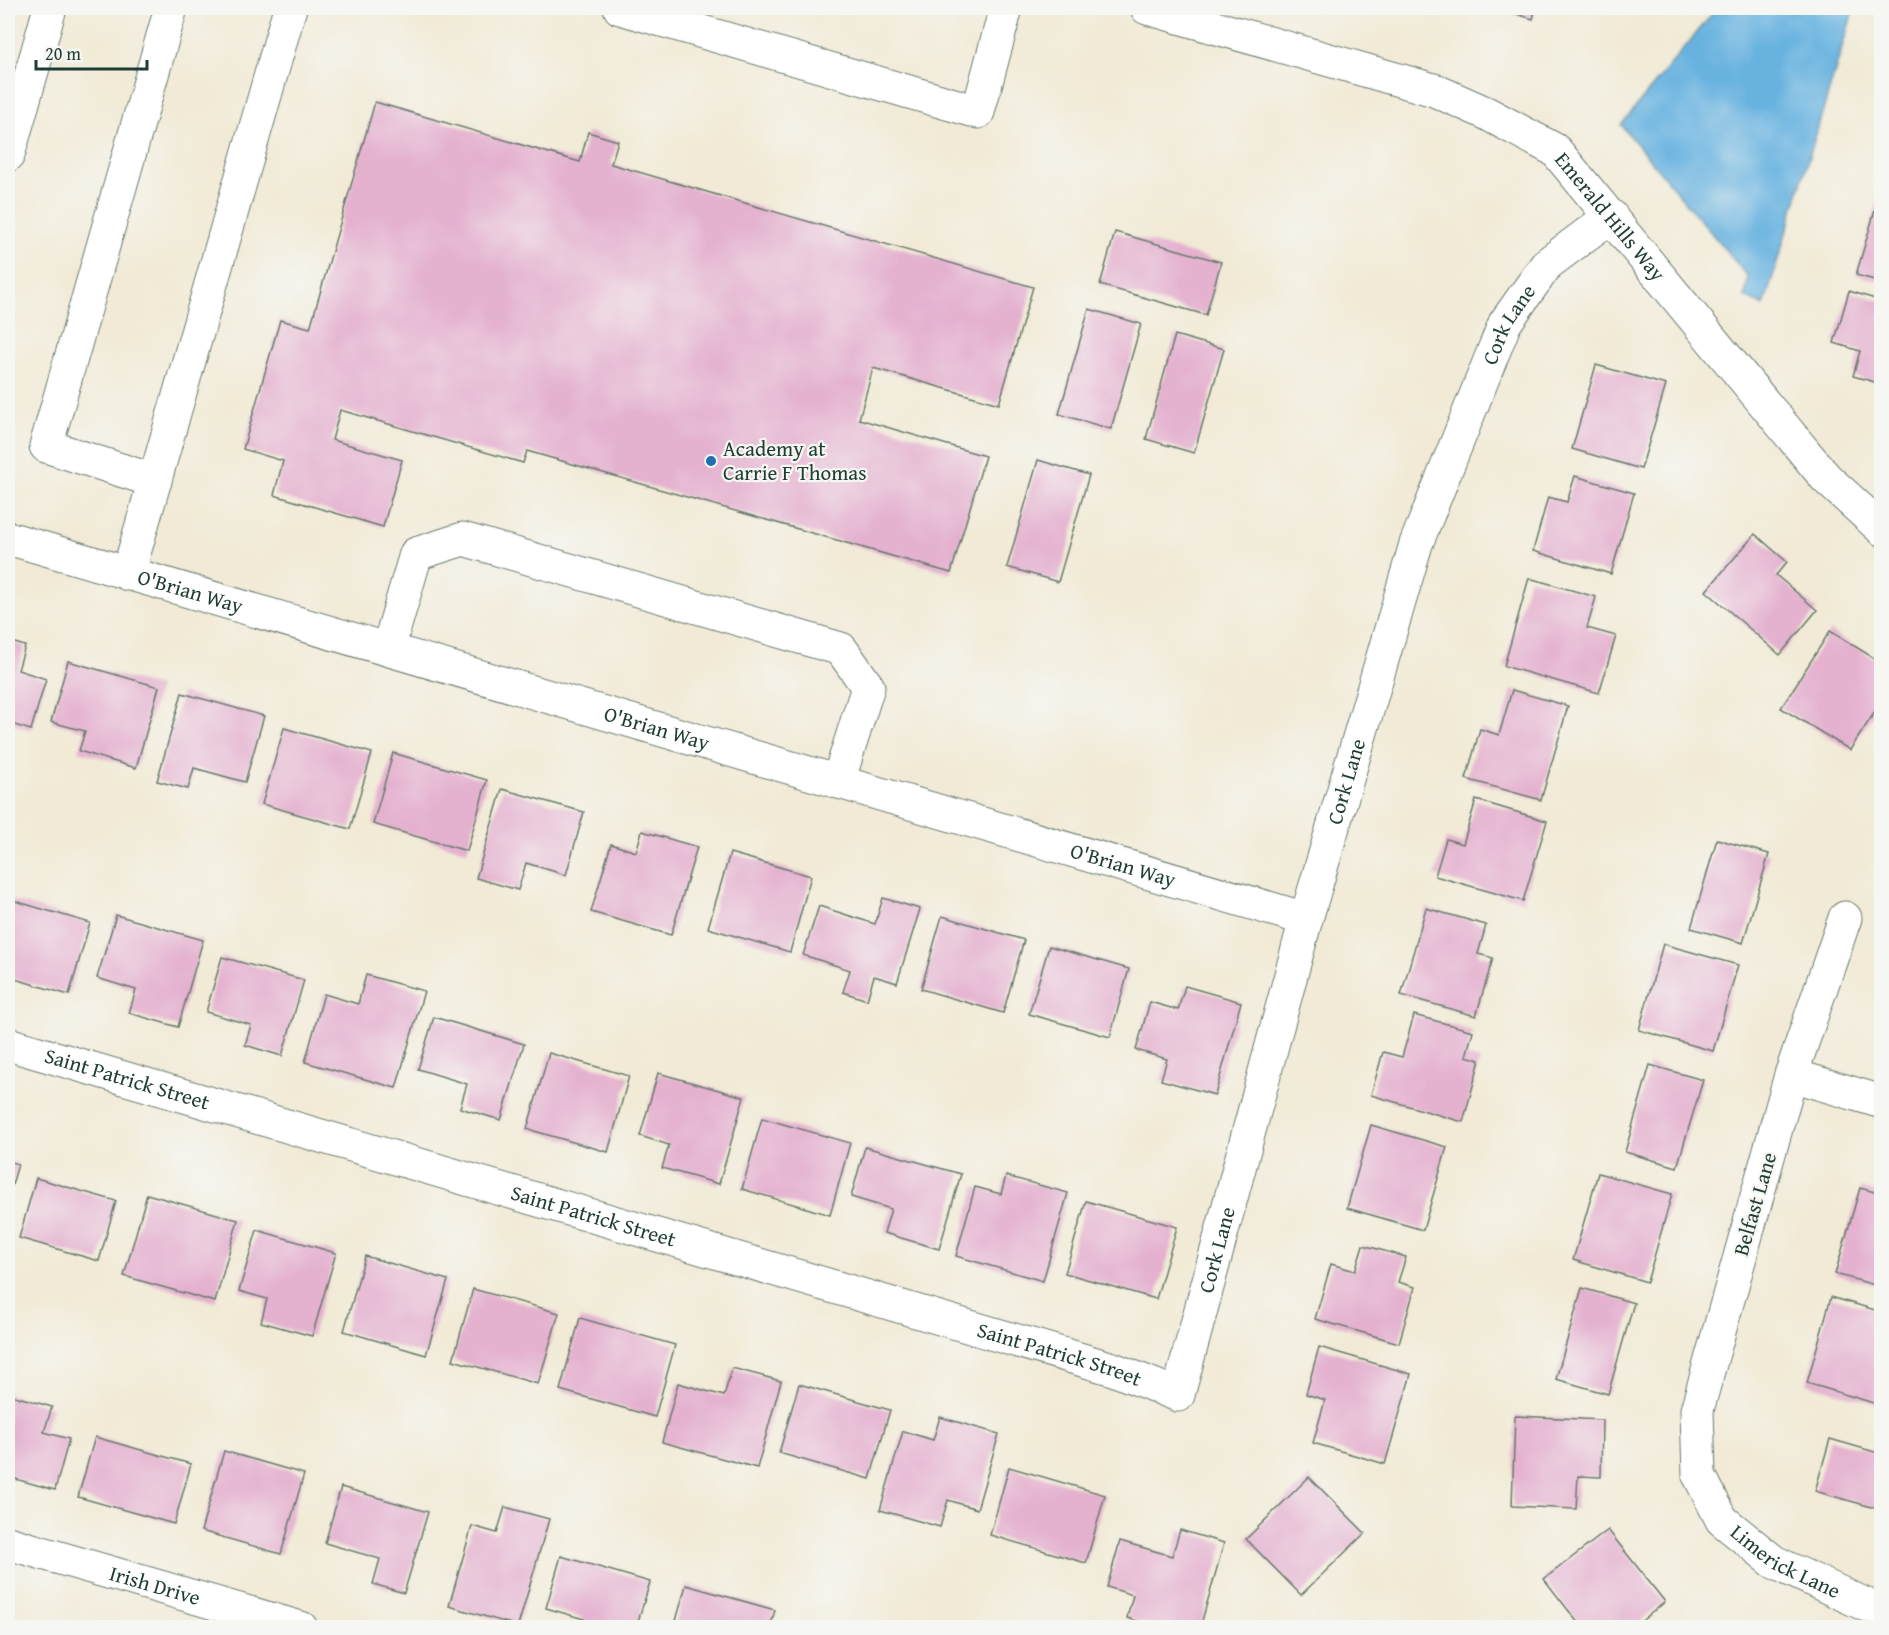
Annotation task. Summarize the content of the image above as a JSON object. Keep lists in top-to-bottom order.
{
  "streets": {
    "street": [
      "Emerald Hills Way",
      "Cork Lane",
      "O'Brian Way",
      "Saint Patrick Street",
      "Belfast Lane",
      "Limerick Lane",
      "Irish Drive"
    ]
  },
  "crossings": [
    ["Emerald Hills Way", "Cork Lane"],
    ["Cork Lane", "O'Brian Way"],
    ["Cork Lane", "Saint Patrick Street"],
    ["Belfast Lane", "Limerick Lane"]
  ],
  "places": ["Academy at Carrie F Thomas"],
  "scale_bar": "20 m"
}
